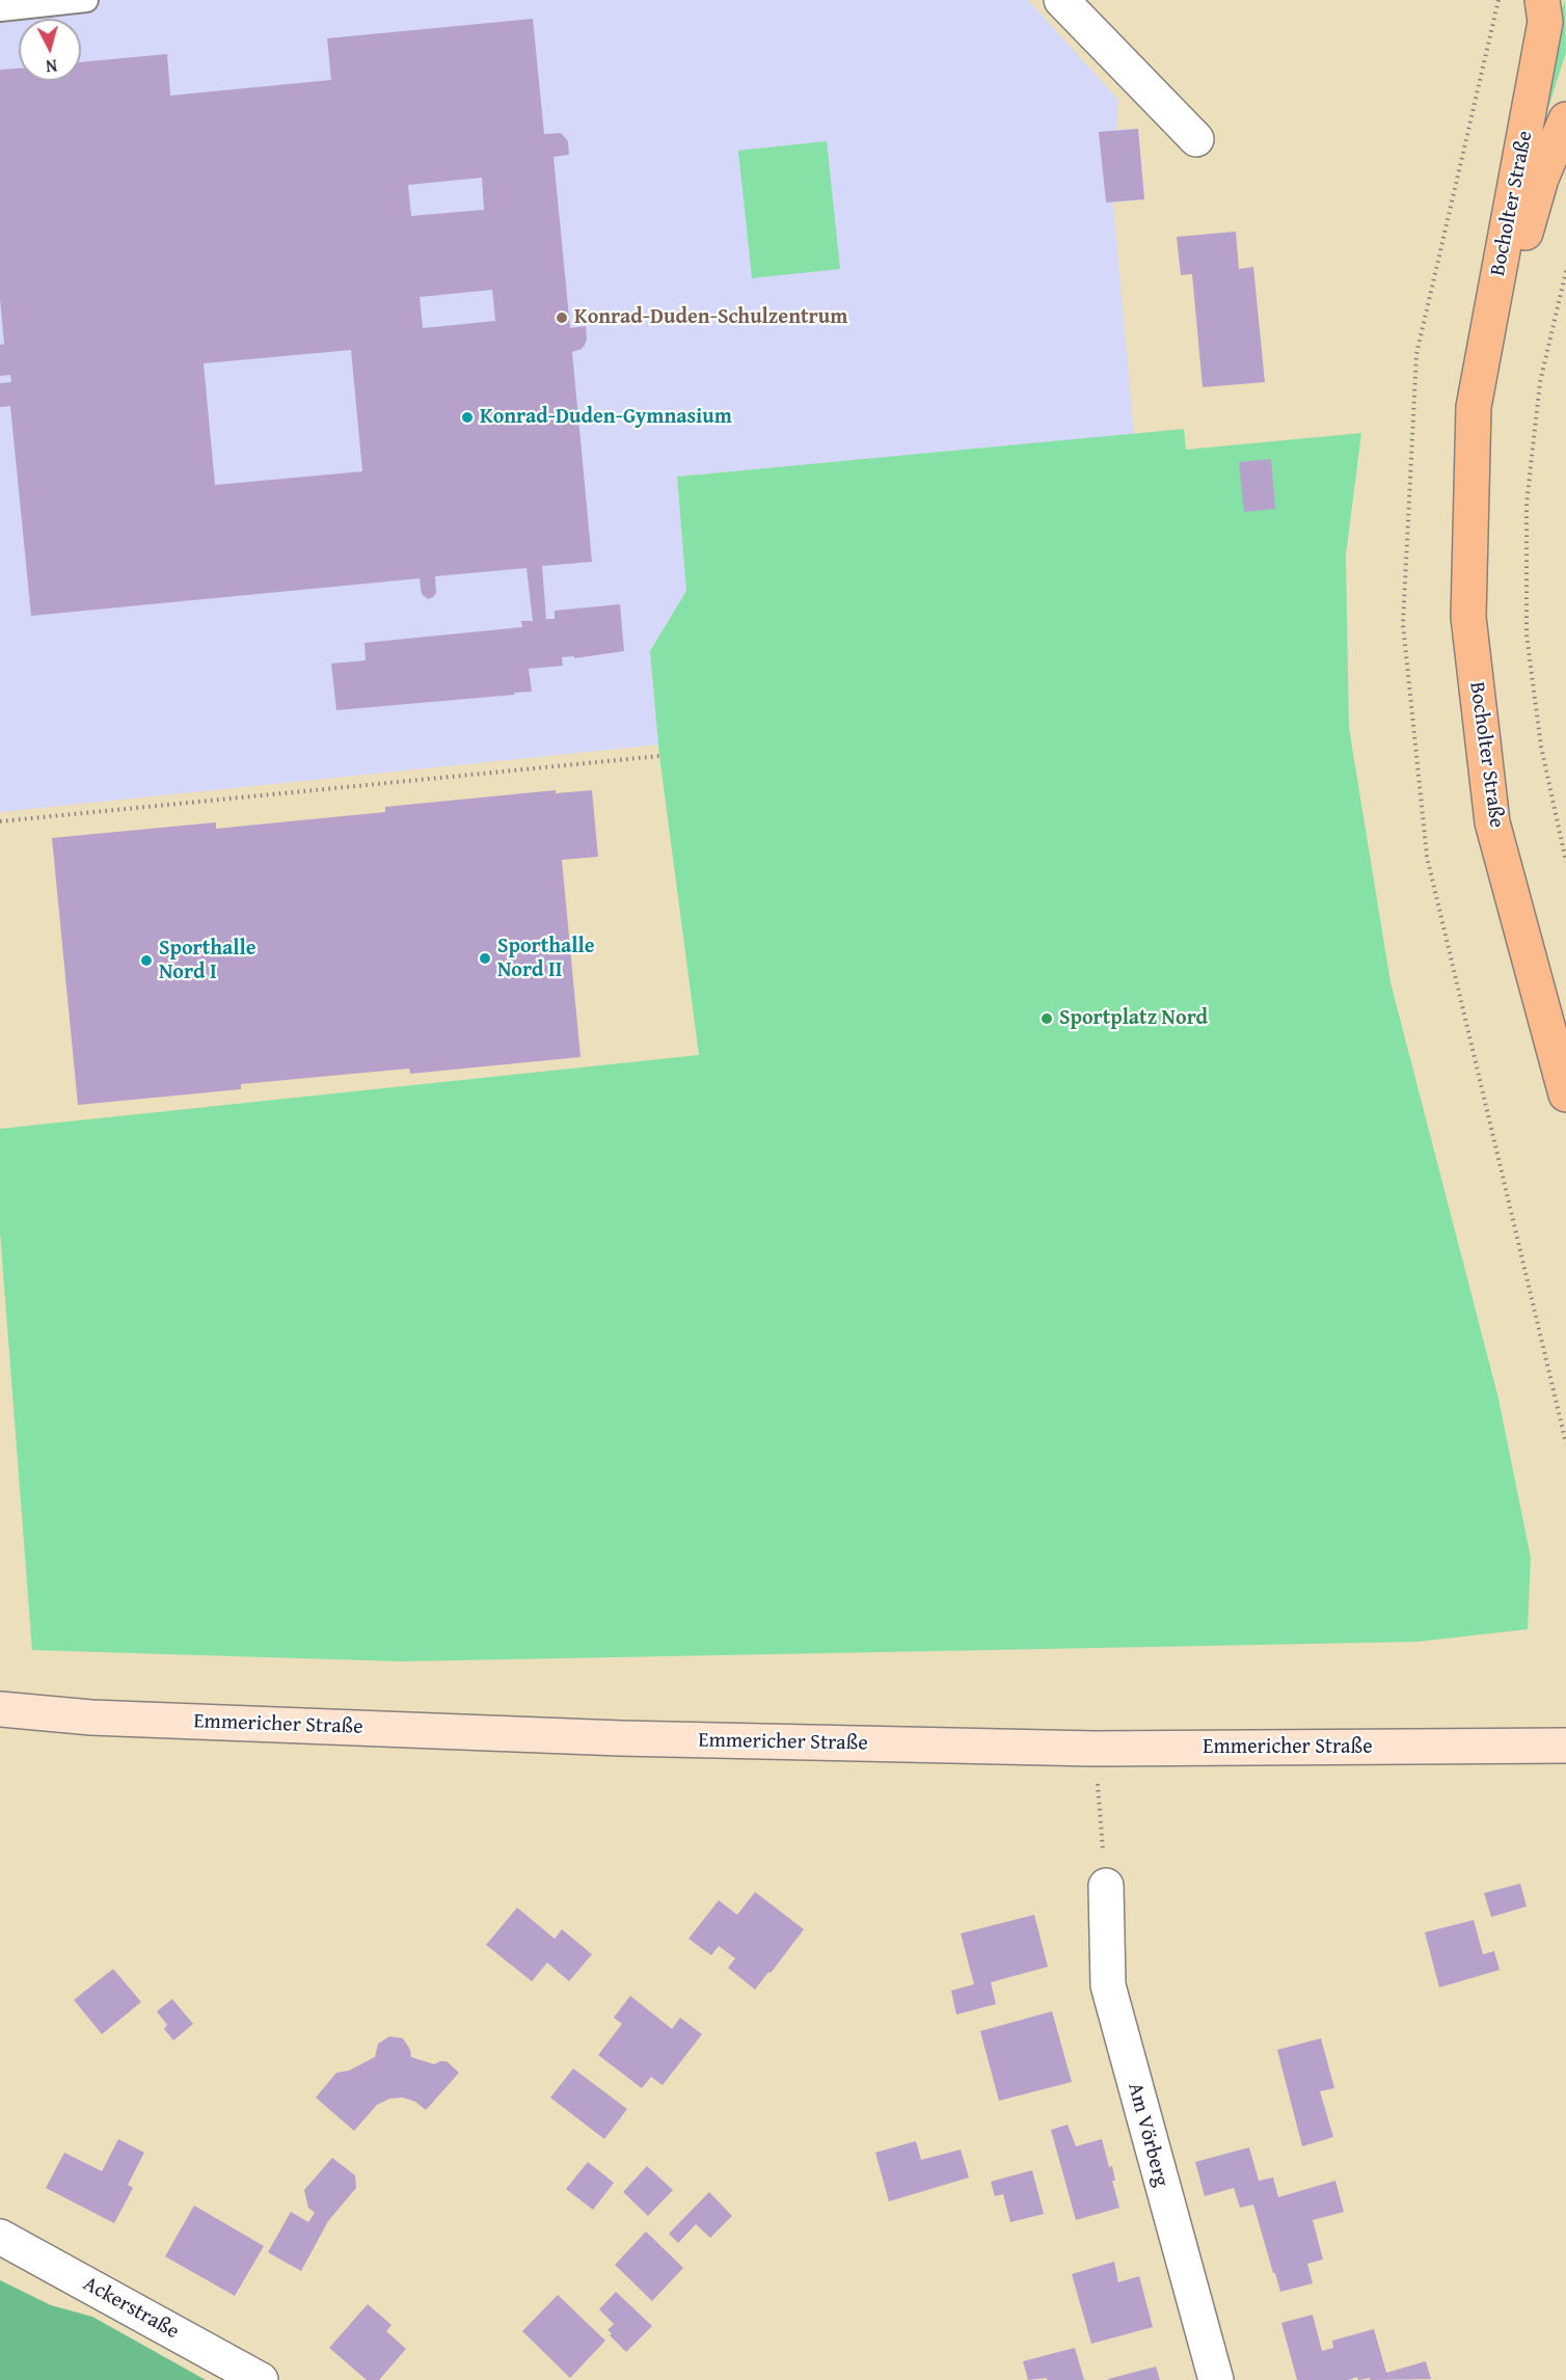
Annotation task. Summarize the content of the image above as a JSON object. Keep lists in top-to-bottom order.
{
  "streets": {
    "main road": ["Bocholter Straße", "Emmericher Straße"],
    "street": ["Am Vörberg", "Ackerstraße"]
  },
  "places": [
    "Konrad-Duden-Schulzentrum",
    "Konrad-Duden-Gymnasium",
    "Sporthalle Nord II",
    "Sporthalle Nord I",
    "Sportplatz Nord"
  ],
  "north": "bottom"
}
